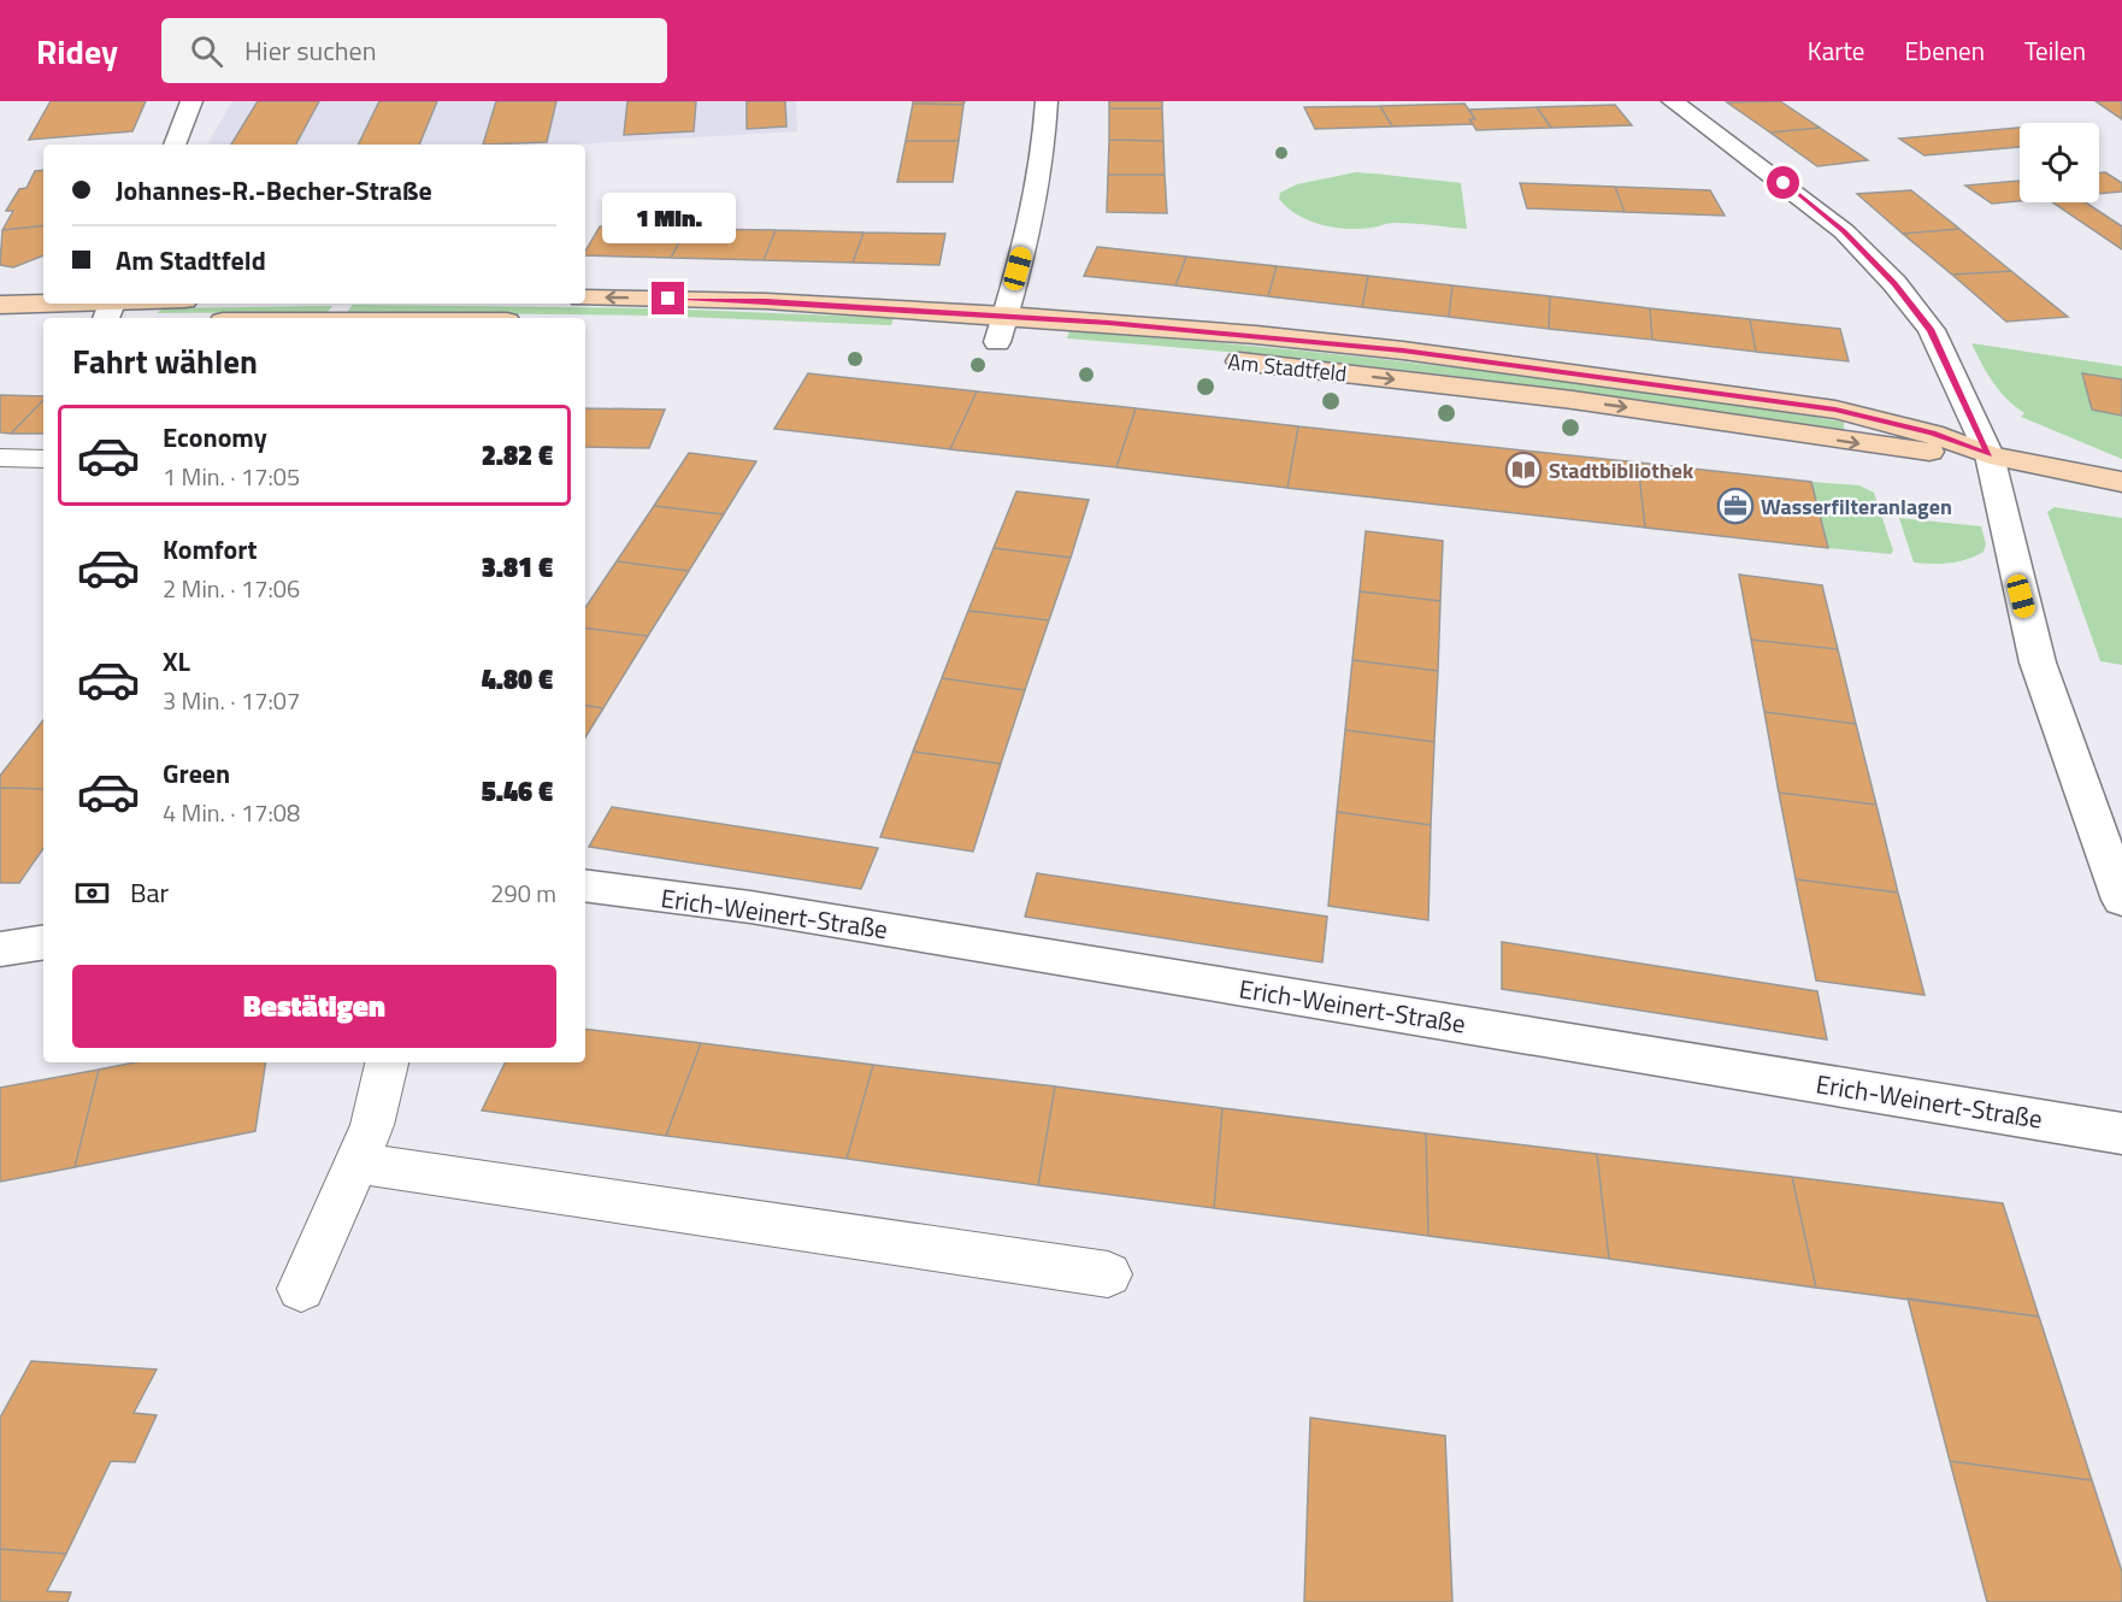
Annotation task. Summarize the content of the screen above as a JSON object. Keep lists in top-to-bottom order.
{
  "streets": {
    "street": ["Am Stadtfeld", "Erich-Weinert-Straße"]
  },
  "places": {
    "library": ["Stadtbibliothek"],
    "office": ["Wasserfilteranlagen"]
  },
  "page": {
    "header": "Ridey",
    "search": "Hier suchen",
    "nav": ["Karte", "Ebenen", "Teilen"],
    "banner": ["Johannes-R.-Becher-Straße", "Am Stadtfeld"],
    "bubble": "1 Min.",
    "heading": "Fahrt wählen",
    "list": [
      {
        "name": "Economy",
        "note": "1 Min. · 17:05",
        "value": "2.82 €"
      },
      {
        "name": "Komfort",
        "note": "2 Min. · 17:06",
        "value": "3.81 €"
      },
      {
        "name": "XL",
        "note": "3 Min. · 17:07",
        "value": "4.80 €"
      },
      {
        "name": "Green",
        "note": "4 Min. · 17:08",
        "value": "5.46 €"
      }
    ],
    "pay": ["Bar", "290 m"],
    "buttons": "Bestätigen"
  }
}
